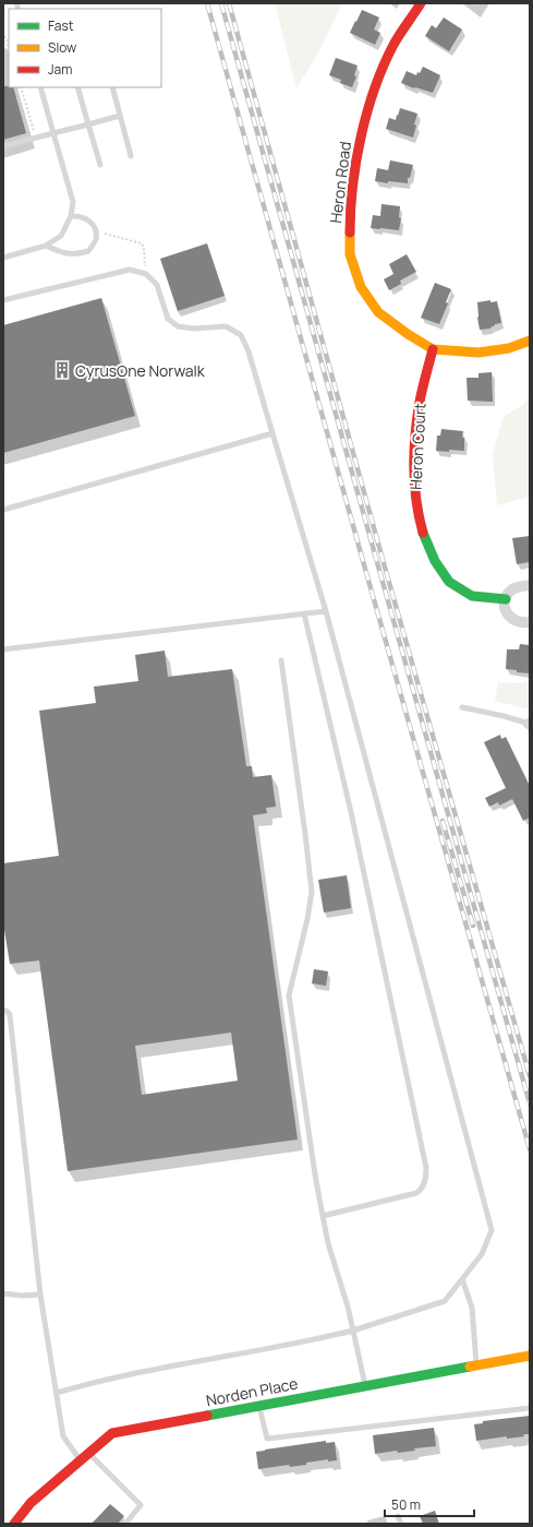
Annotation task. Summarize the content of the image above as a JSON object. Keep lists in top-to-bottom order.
{
  "streets": {
    "street": ["Heron Road", "Heron Court", "Norden Place"]
  },
  "crossings": [
    ["Heron Road", "Heron Court"]
  ],
  "places": {
    "building": ["CyrusOne Norwalk"]
  },
  "legend": ["Fast", "Slow", "Jam"],
  "scale_bar": "50 m"
}
